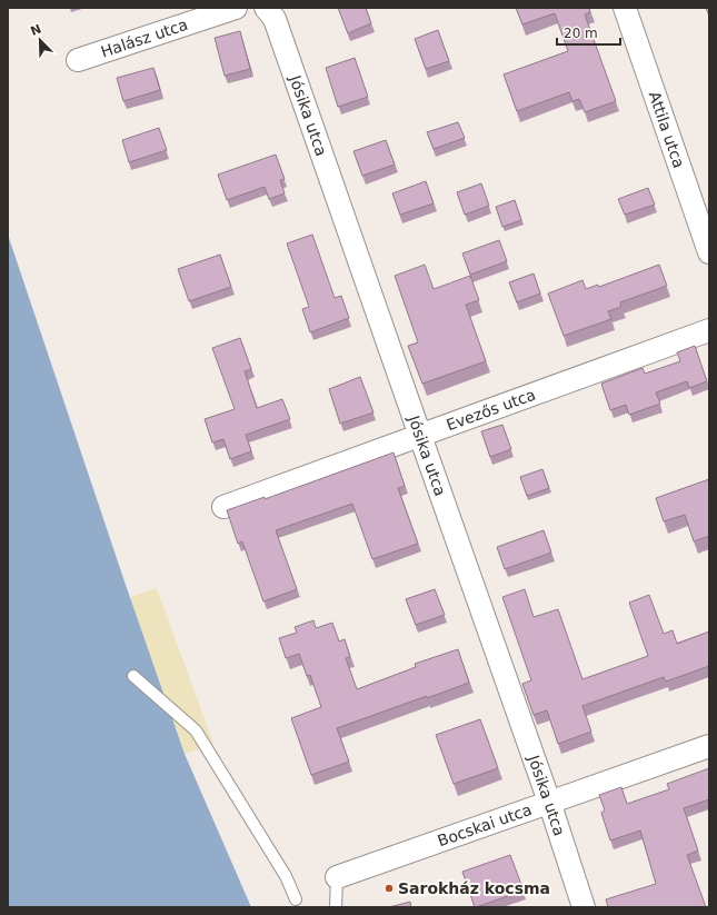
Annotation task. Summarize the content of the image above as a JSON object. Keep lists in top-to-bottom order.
{
  "streets": {
    "street": [
      "Halász utca",
      "Jósika utca",
      "Attila utca",
      "Evezős utca",
      "Bocskai utca"
    ]
  },
  "crossings": [
    ["Jósika utca", "Evezős utca"],
    ["Jósika utca", "Bocskai utca"]
  ],
  "places": ["Sarokház kocsma"],
  "scale_bar": "20 m",
  "north": "top left"
}
